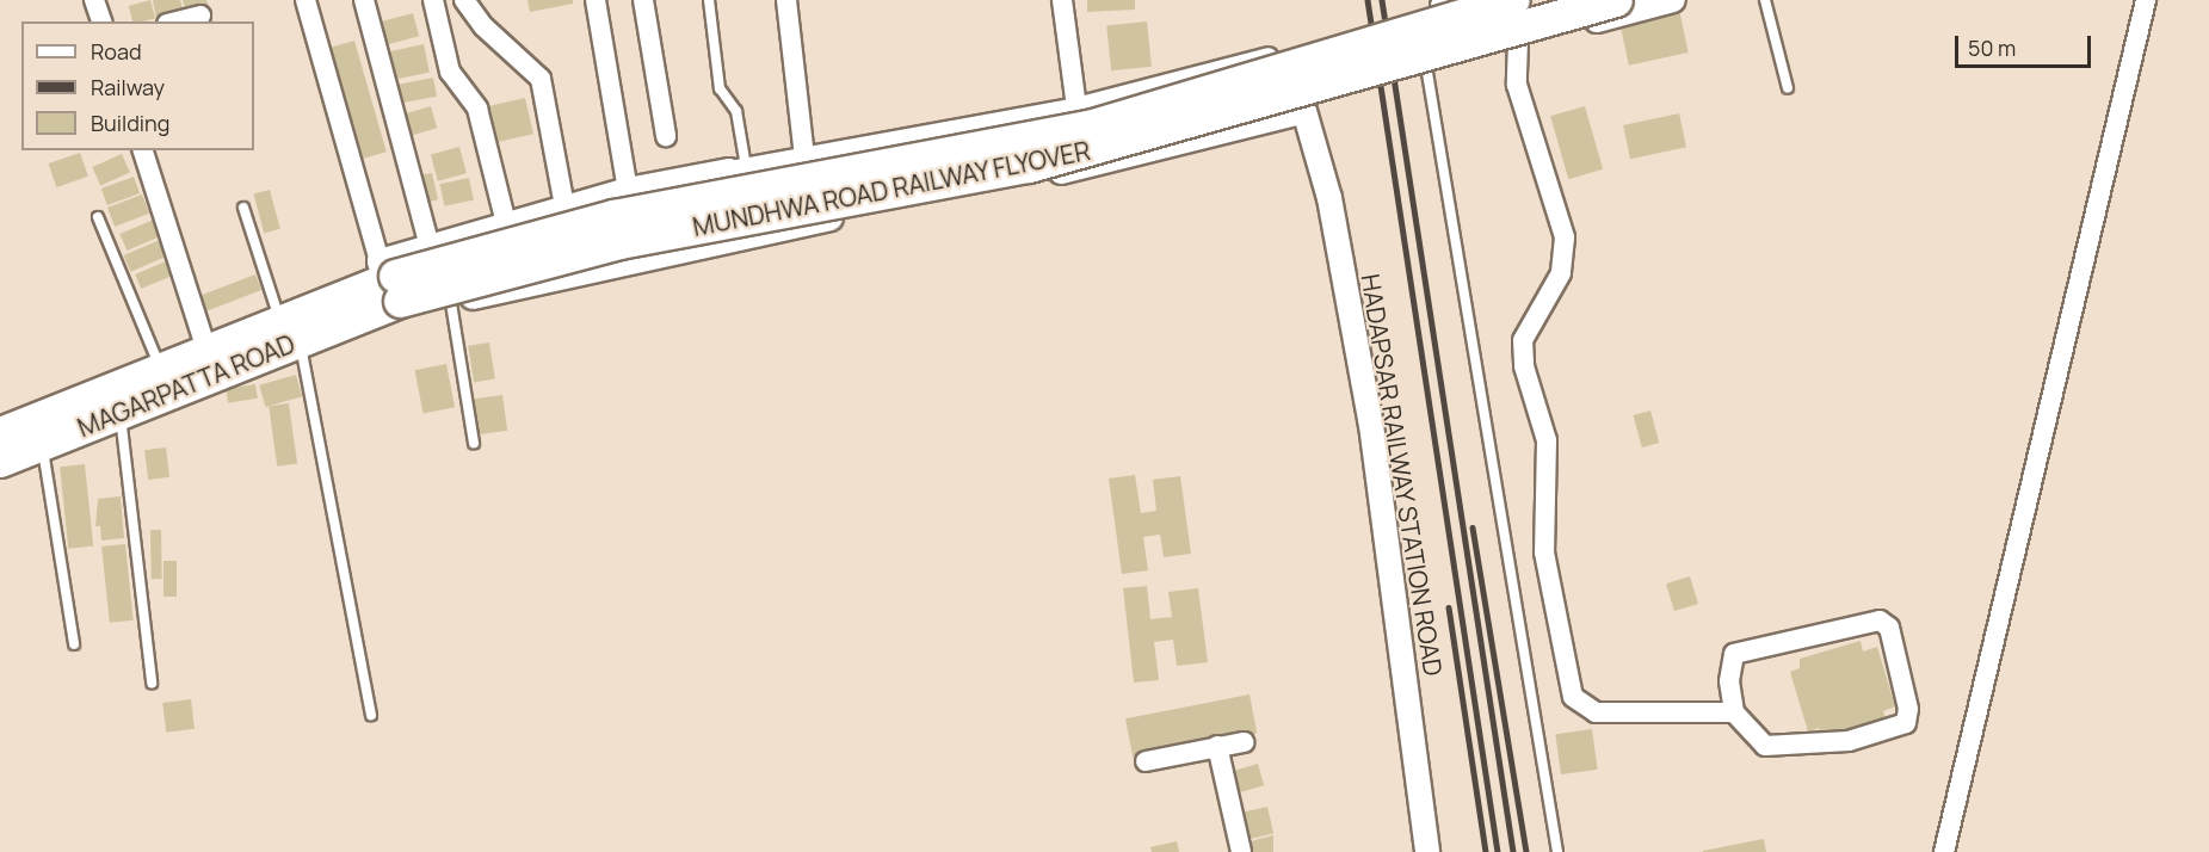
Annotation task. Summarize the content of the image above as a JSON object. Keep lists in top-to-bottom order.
{
  "streets": {
    "highway": ["MUNDHWA ROAD RAILWAY FLYOVER", "MAGARPATTA ROAD"],
    "street": ["HADAPSAR RAILWAY STATION ROAD"]
  },
  "crossings": [
    ["MUNDHWA ROAD RAILWAY FLYOVER", "MAGARPATTA ROAD"]
  ],
  "legend": ["Road", "Railway", "Building"],
  "scale_bar": "50 m"
}
